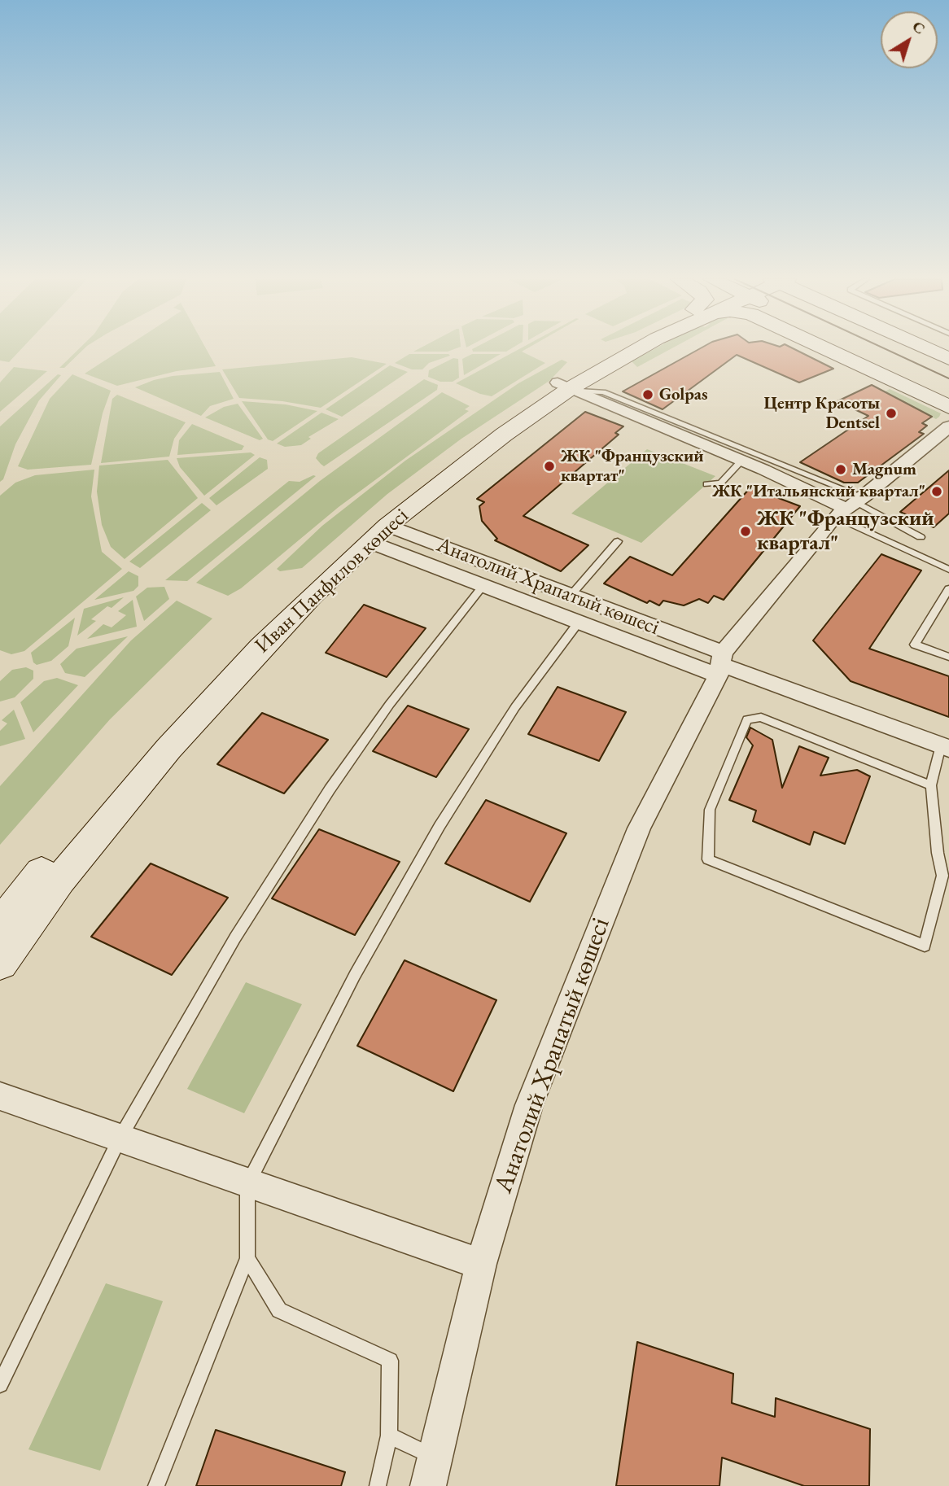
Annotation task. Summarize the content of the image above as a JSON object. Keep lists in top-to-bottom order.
{
  "streets": {
    "street": ["Иван Панфилов көшесі", "Анатолий Храпатый көшесі"]
  },
  "crossings": [
    ["Иван Панфилов көшесі", "Анатолий Храпатый көшесі"]
  ],
  "places": [
    "Golpas",
    "Центр Красоты Dentsel",
    "ЖК \"Французский квартат\"",
    "Magnum",
    "ЖК \"Итальянский квартал\"",
    "ЖК \"Французский квартал\""
  ],
  "north": "top right"
}
